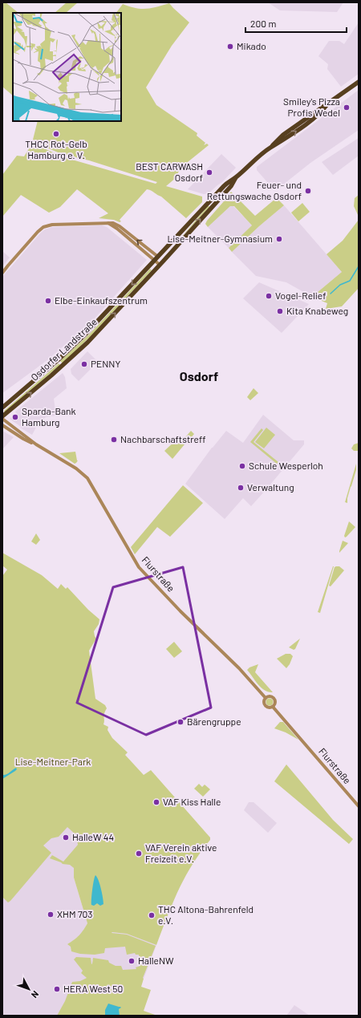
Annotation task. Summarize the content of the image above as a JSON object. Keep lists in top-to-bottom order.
{
  "streets": {
    "main road": ["Osdorfer Landstraße"],
    "street": ["Flurstraße"]
  },
  "crossings": [
    ["Osdorfer Landstraße", "Flurstraße"]
  ],
  "districts": ["Osdorf"],
  "parks": ["Lise-Meitner-Park"],
  "places": [
    "Mikado",
    "Smiley's Pizza Profis Wedel",
    "THCC Rot-Gelb Hamburg e. V.",
    "BEST CARWASH Osdorf",
    "Feuer- und Rettungswache Osdorf",
    "Lise-Meitner-Gymnasium",
    "Vogel-Relief",
    "Elbe-Einkaufszentrum",
    "Kita Knabeweg",
    "PENNY",
    "Sparda-Bank Hamburg",
    "Nachbarschaftstreff",
    "Schule Wesperloh",
    "Verwaltung",
    "Bärengruppe",
    "VAF Kiss Halle",
    "HalleW 44",
    "VAF Verein aktive Freizeit e.V.",
    "XHM 703",
    "THC Altona-Bahrenfeld e.V.",
    "HalleNW",
    "HERA West 50"
  ],
  "scale_bar": "200 m",
  "north": "bottom right"
}
